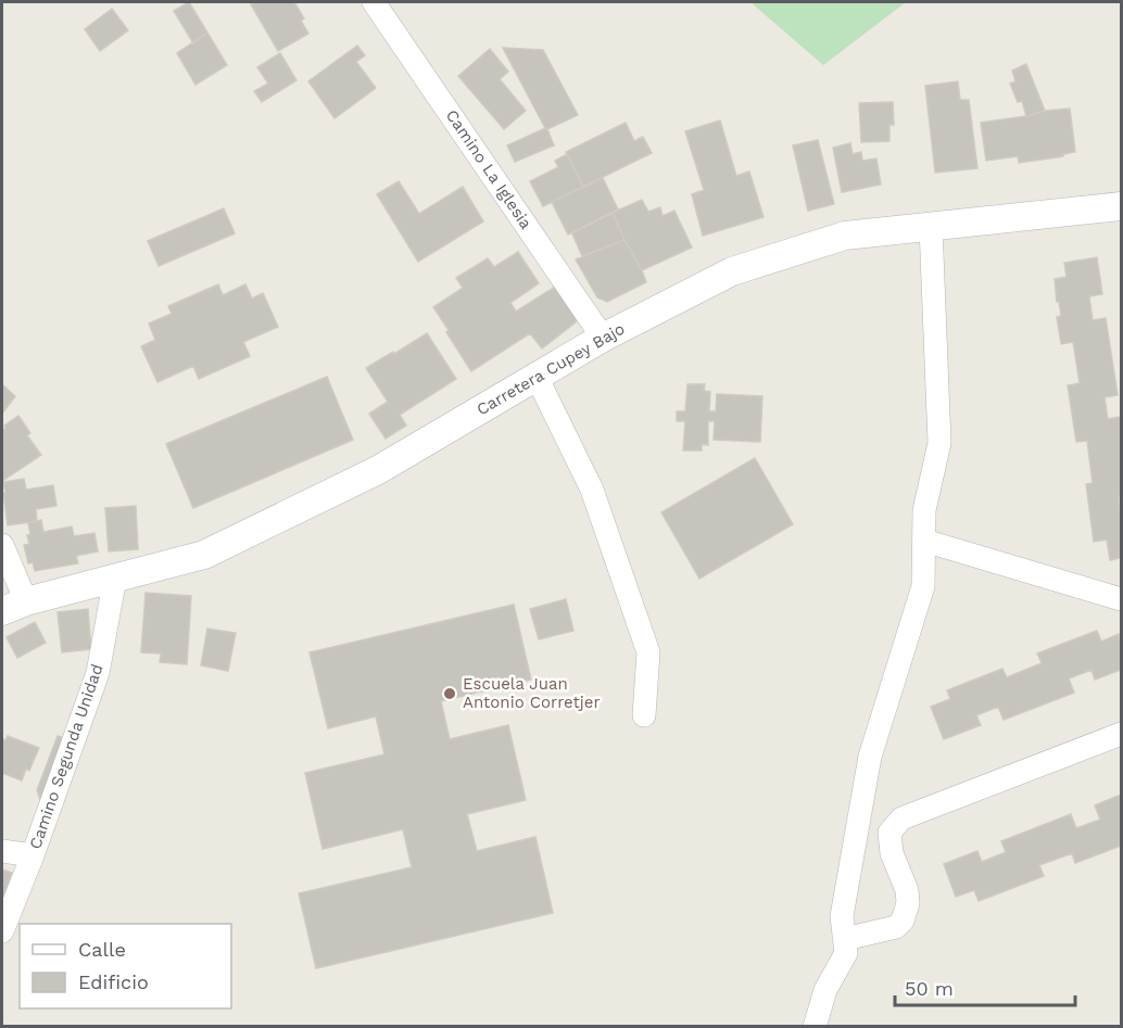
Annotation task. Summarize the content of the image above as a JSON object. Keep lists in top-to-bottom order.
{
  "streets": {
    "street": ["Camino La Iglesia", "Carretera Cupey Bajo", "Camino Segunda Unidad"]
  },
  "crossings": [
    ["Camino La Iglesia", "Carretera Cupey Bajo"],
    ["Carretera Cupey Bajo", "Camino Segunda Unidad"]
  ],
  "places": ["Escuela Juan Antonio Corretjer"],
  "legend": ["Calle", "Edificio"],
  "scale_bar": "50 m"
}
